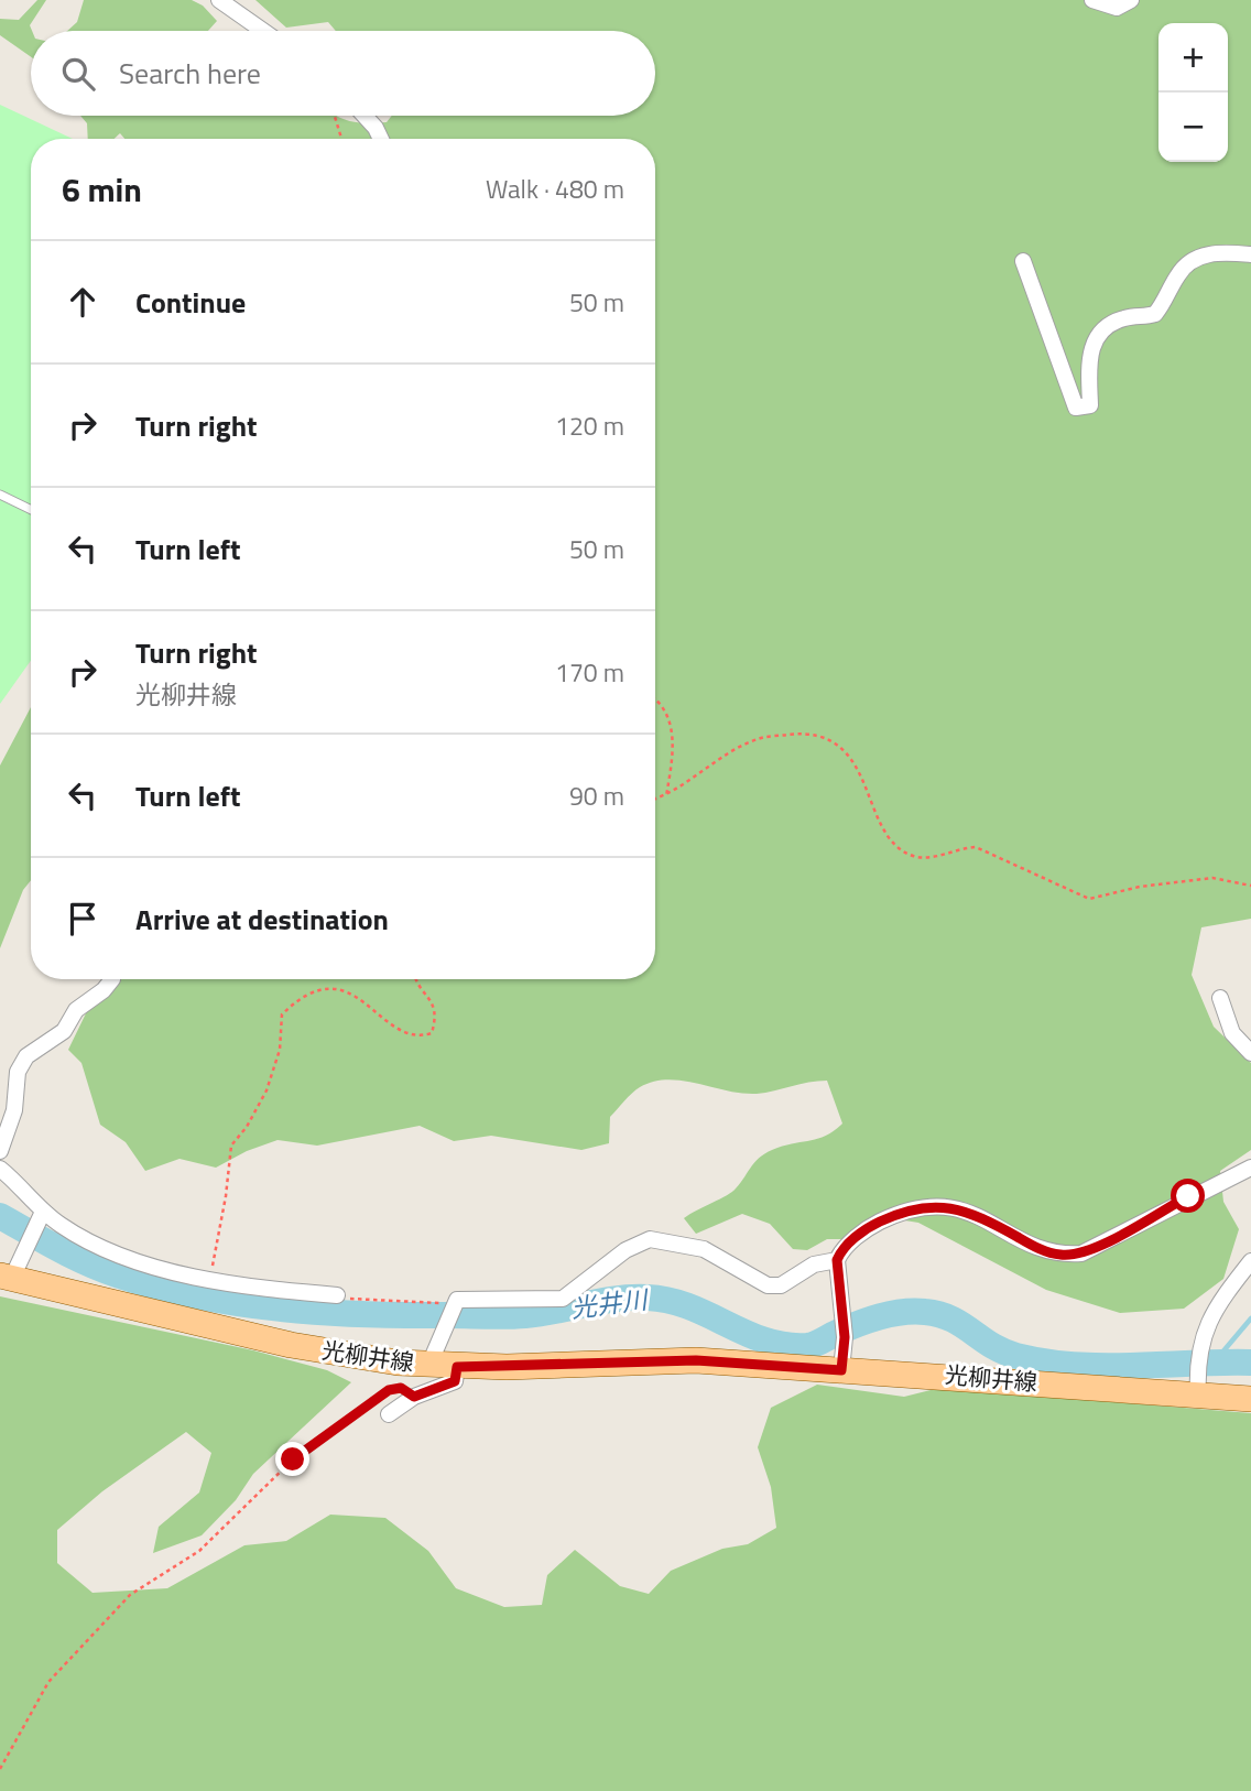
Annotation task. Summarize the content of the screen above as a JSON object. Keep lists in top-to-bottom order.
{
  "streets": {
    "main road": ["光柳井線"]
  },
  "water": ["光井川"],
  "page": {
    "map_buttons": ["+", "−"],
    "search": "Search here",
    "heading": ["6 min", "Walk · 480 m"],
    "list": [
      ["Continue", "50 m"],
      ["Turn right", "120 m"],
      ["Turn left", "50 m"],
      ["Turn right", "光柳井線", "170 m"],
      ["Turn left", "90 m"],
      "Arrive at destination"
    ]
  }
}
